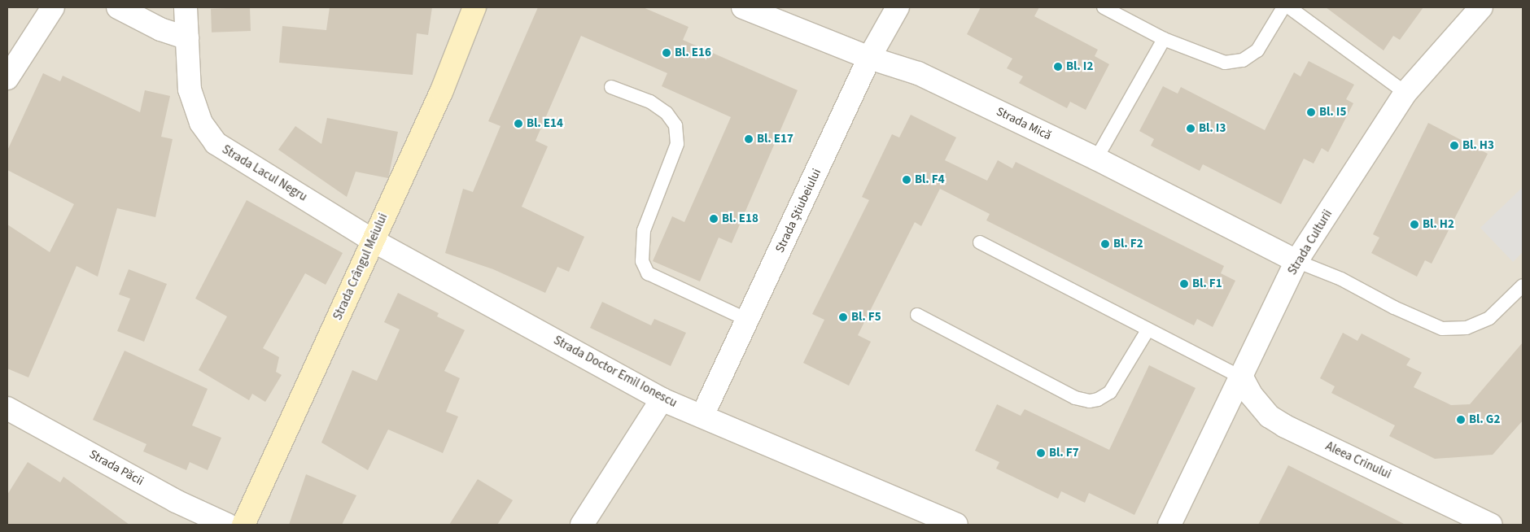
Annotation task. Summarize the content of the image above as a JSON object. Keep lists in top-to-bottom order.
{
  "streets": {
    "street": [
      "Strada Mică",
      "Strada Lacul Negru",
      "Strada Știubeiului",
      "Strada Culturii",
      "Strada Crângul Meiului",
      "Strada Doctor Emil Ionescu",
      "Aleea Crinului",
      "Strada Păcii"
    ]
  },
  "crossings": [
    ["Strada Mică", "Strada Știubeiului"],
    ["Strada Mică", "Strada Culturii"],
    ["Strada Lacul Negru", "Strada Crângul Meiului"],
    ["Strada Lacul Negru", "Strada Doctor Emil Ionescu"],
    ["Strada Știubeiului", "Strada Doctor Emil Ionescu"],
    ["Strada Culturii", "Aleea Crinului"],
    ["Strada Crângul Meiului", "Strada Doctor Emil Ionescu"]
  ],
  "places": [
    "Bl. E16",
    "Bl. I2",
    "Bl. I5",
    "Bl. E14",
    "Bl. I3",
    "Bl. E17",
    "Bl. H3",
    "Bl. F4",
    "Bl. E18",
    "Bl. H2",
    "Bl. F2",
    "Bl. F1",
    "Bl. F5",
    "Bl. G2",
    "Bl. F7"
  ]
}
